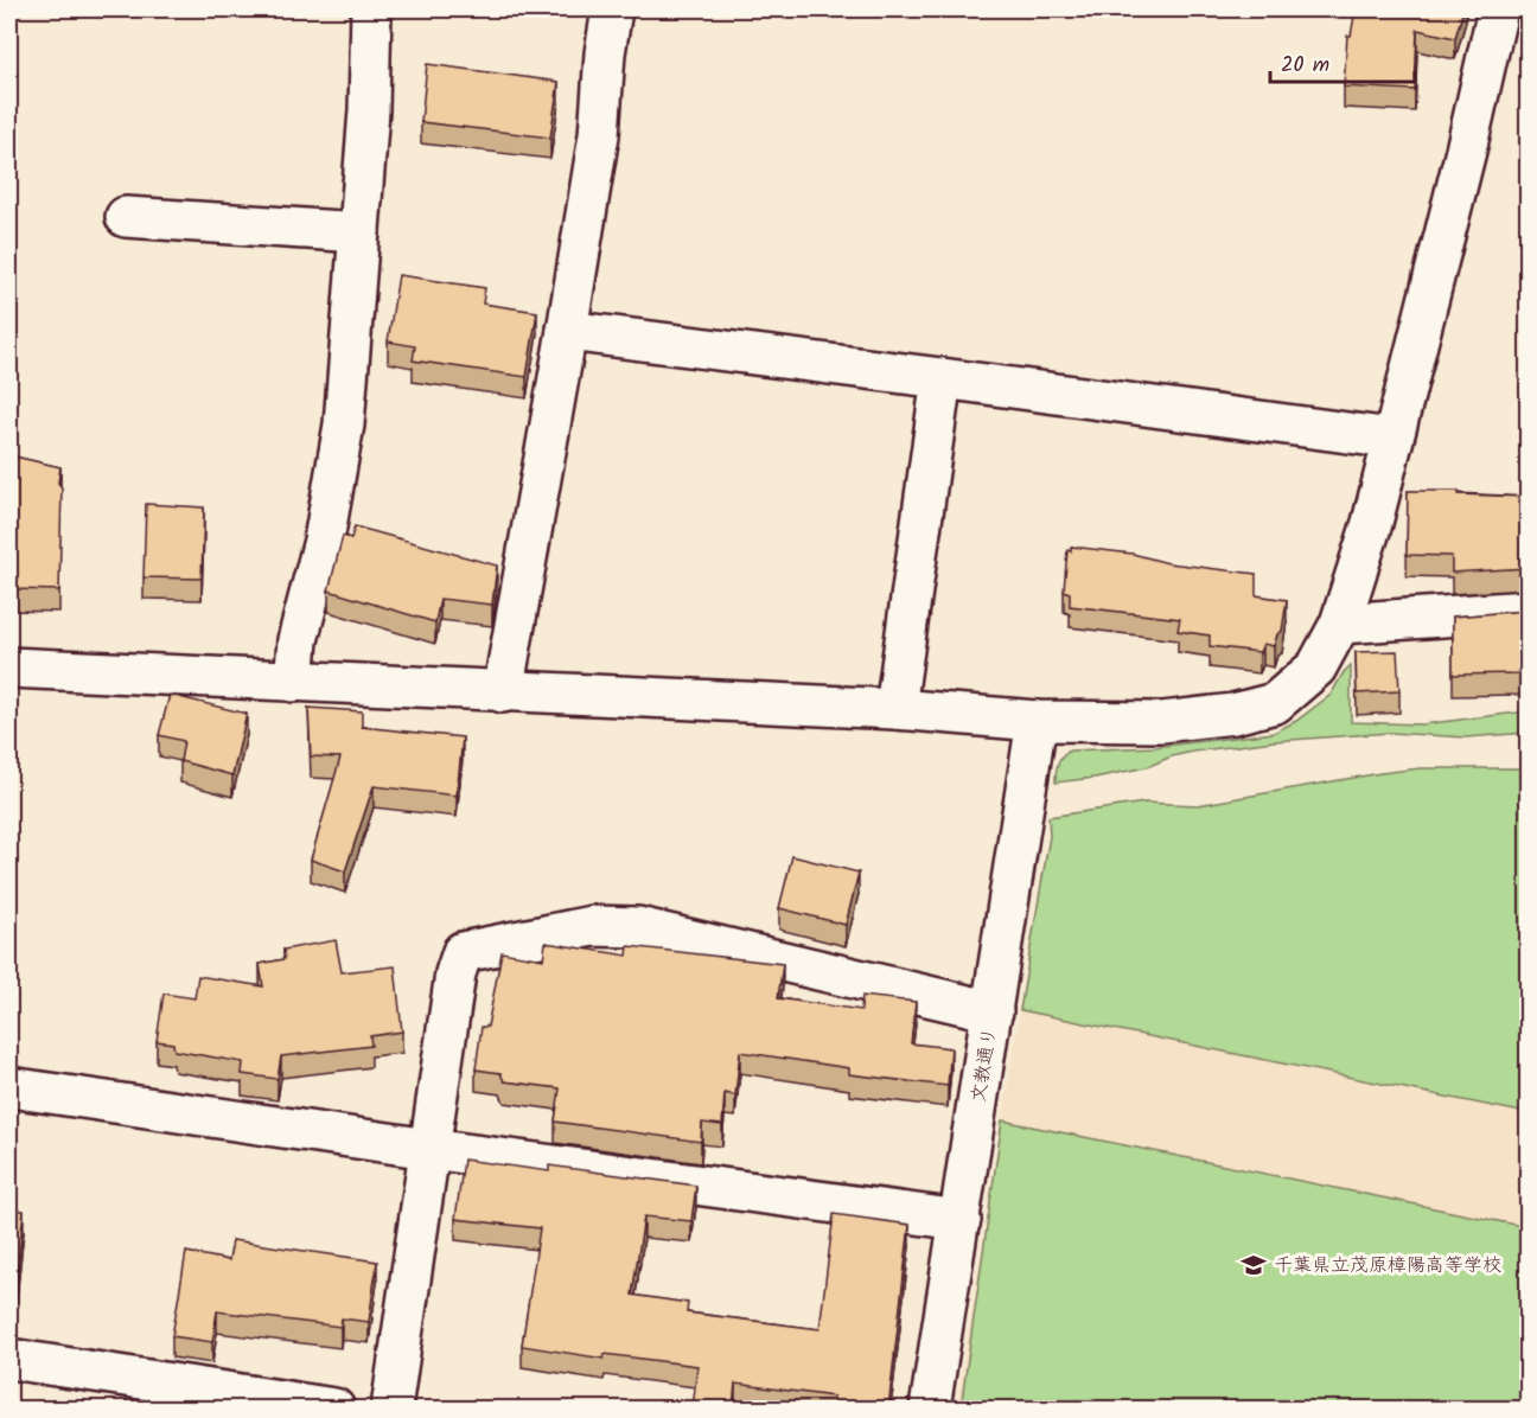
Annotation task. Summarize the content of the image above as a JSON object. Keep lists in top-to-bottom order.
{
  "streets": {
    "street": ["文教通り"]
  },
  "places": {
    "school or university": ["千葉県立茂原樟陽高等学校"]
  },
  "scale_bar": "20 m"
}
